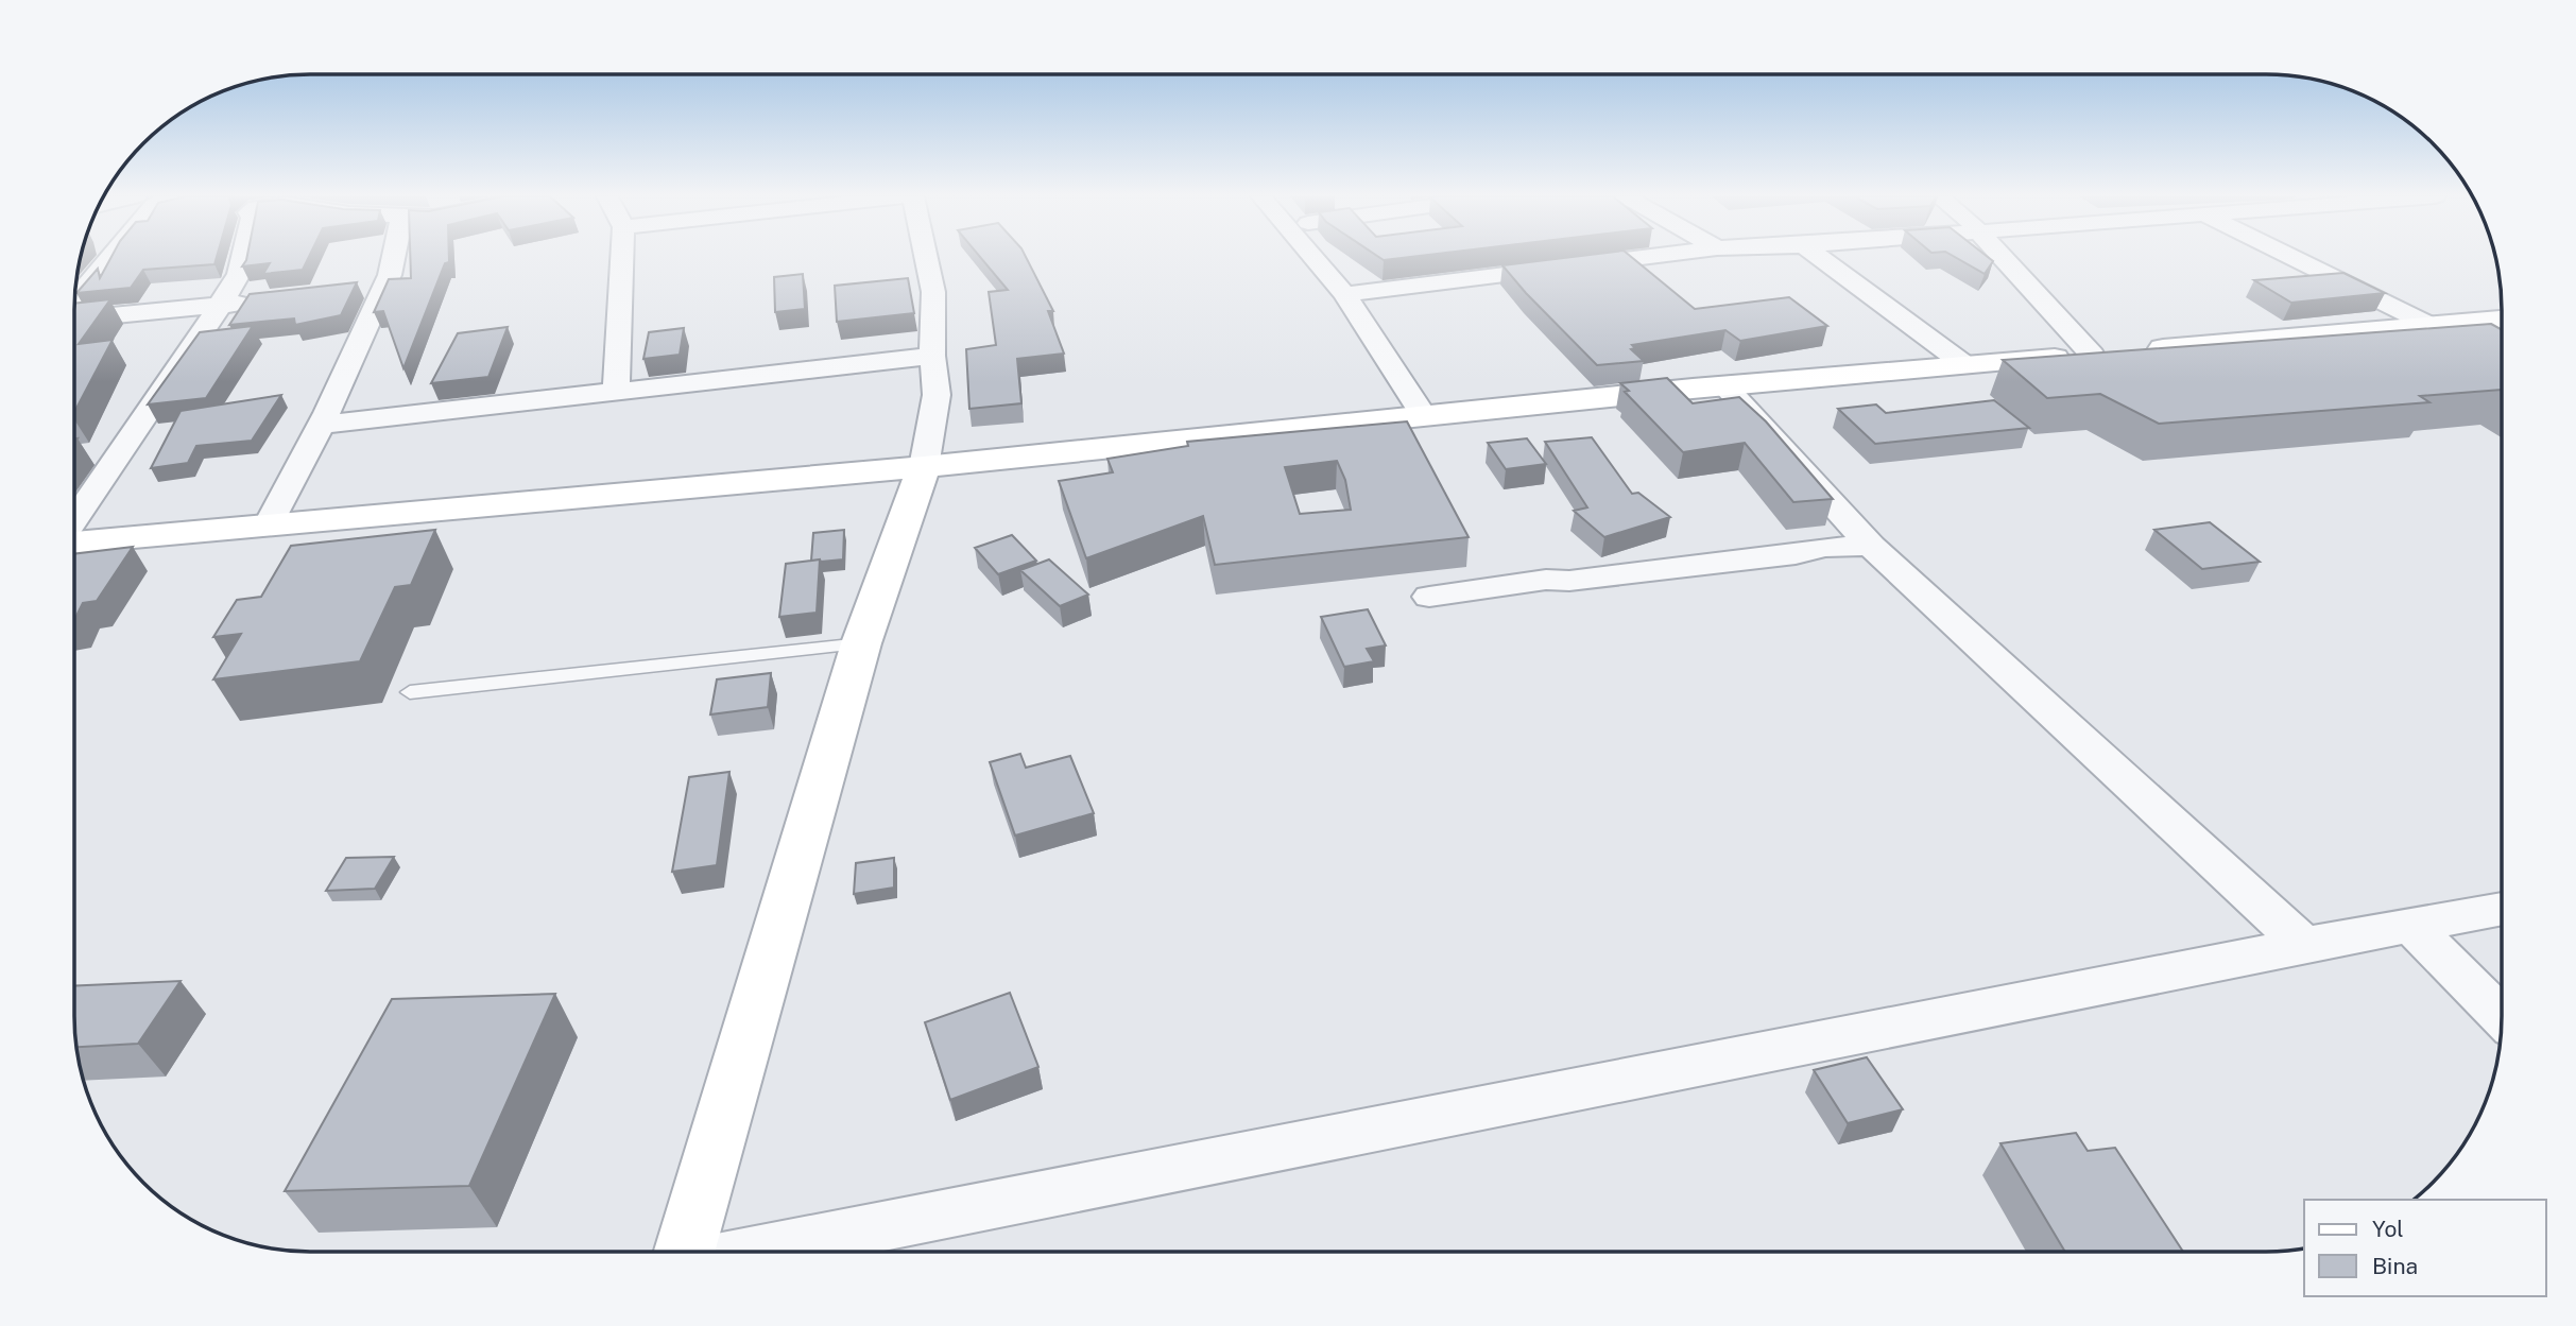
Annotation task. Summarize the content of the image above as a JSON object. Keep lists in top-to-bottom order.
{
  "legend": ["Yol", "Bina"]
}
